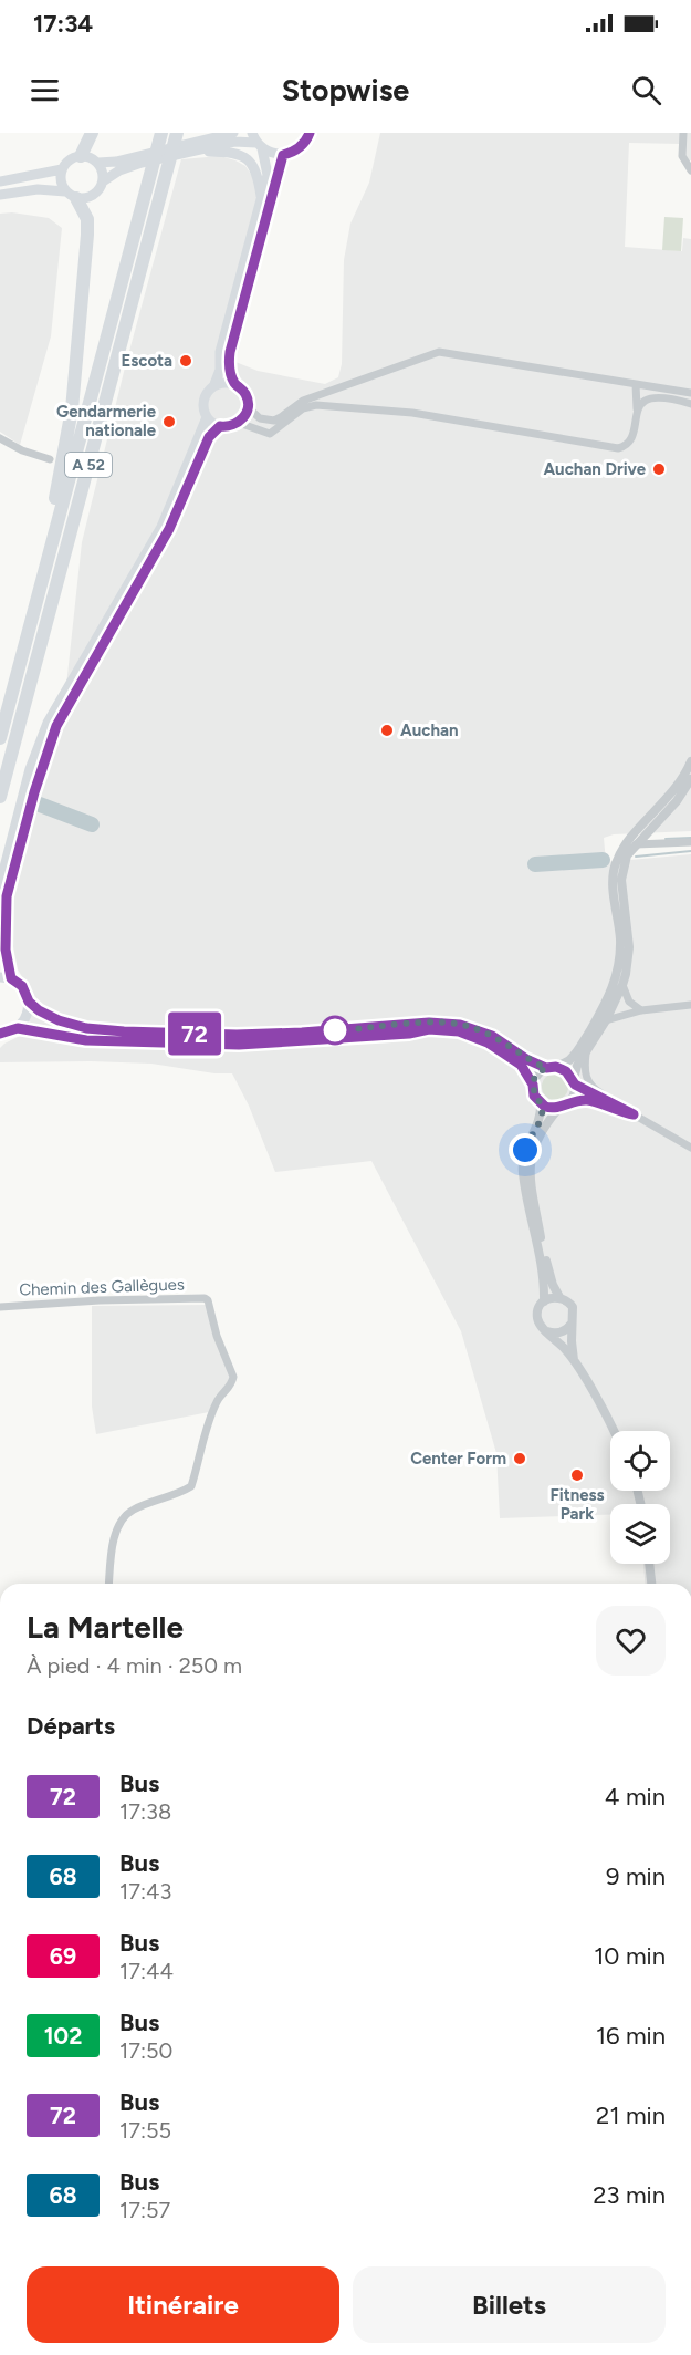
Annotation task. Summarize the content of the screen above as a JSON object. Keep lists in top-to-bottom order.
{
  "streets": {
    "highway": ["A 52"],
    "street": ["Chemin des Gallègues"]
  },
  "places": [
    "Escota",
    "Gendarmerie nationale",
    "Auchan Drive",
    "Auchan",
    "Center Form",
    "Fitness Park"
  ],
  "lines": ["bus line 72"],
  "page": {
    "status": "17:34",
    "header": "Stopwise",
    "on_map": "72",
    "heading": [
      ["La Martelle", "À pied · 4 min · 250 m"],
      "Départs"
    ],
    "list": [
      {
        "mark": "72",
        "name": "Bus",
        "note": "17:38",
        "value": "4 min"
      },
      {
        "mark": "68",
        "name": "Bus",
        "note": "17:43",
        "value": "9 min"
      },
      {
        "mark": "69",
        "name": "Bus",
        "note": "17:44",
        "value": "10 min"
      },
      {
        "mark": "102",
        "name": "Bus",
        "note": "17:50",
        "value": "16 min"
      },
      {
        "mark": "72",
        "name": "Bus",
        "note": "17:55",
        "value": "21 min"
      },
      {
        "mark": "68",
        "name": "Bus",
        "note": "17:57",
        "value": "23 min"
      }
    ],
    "buttons": ["Itinéraire", "Billets"]
  }
}
